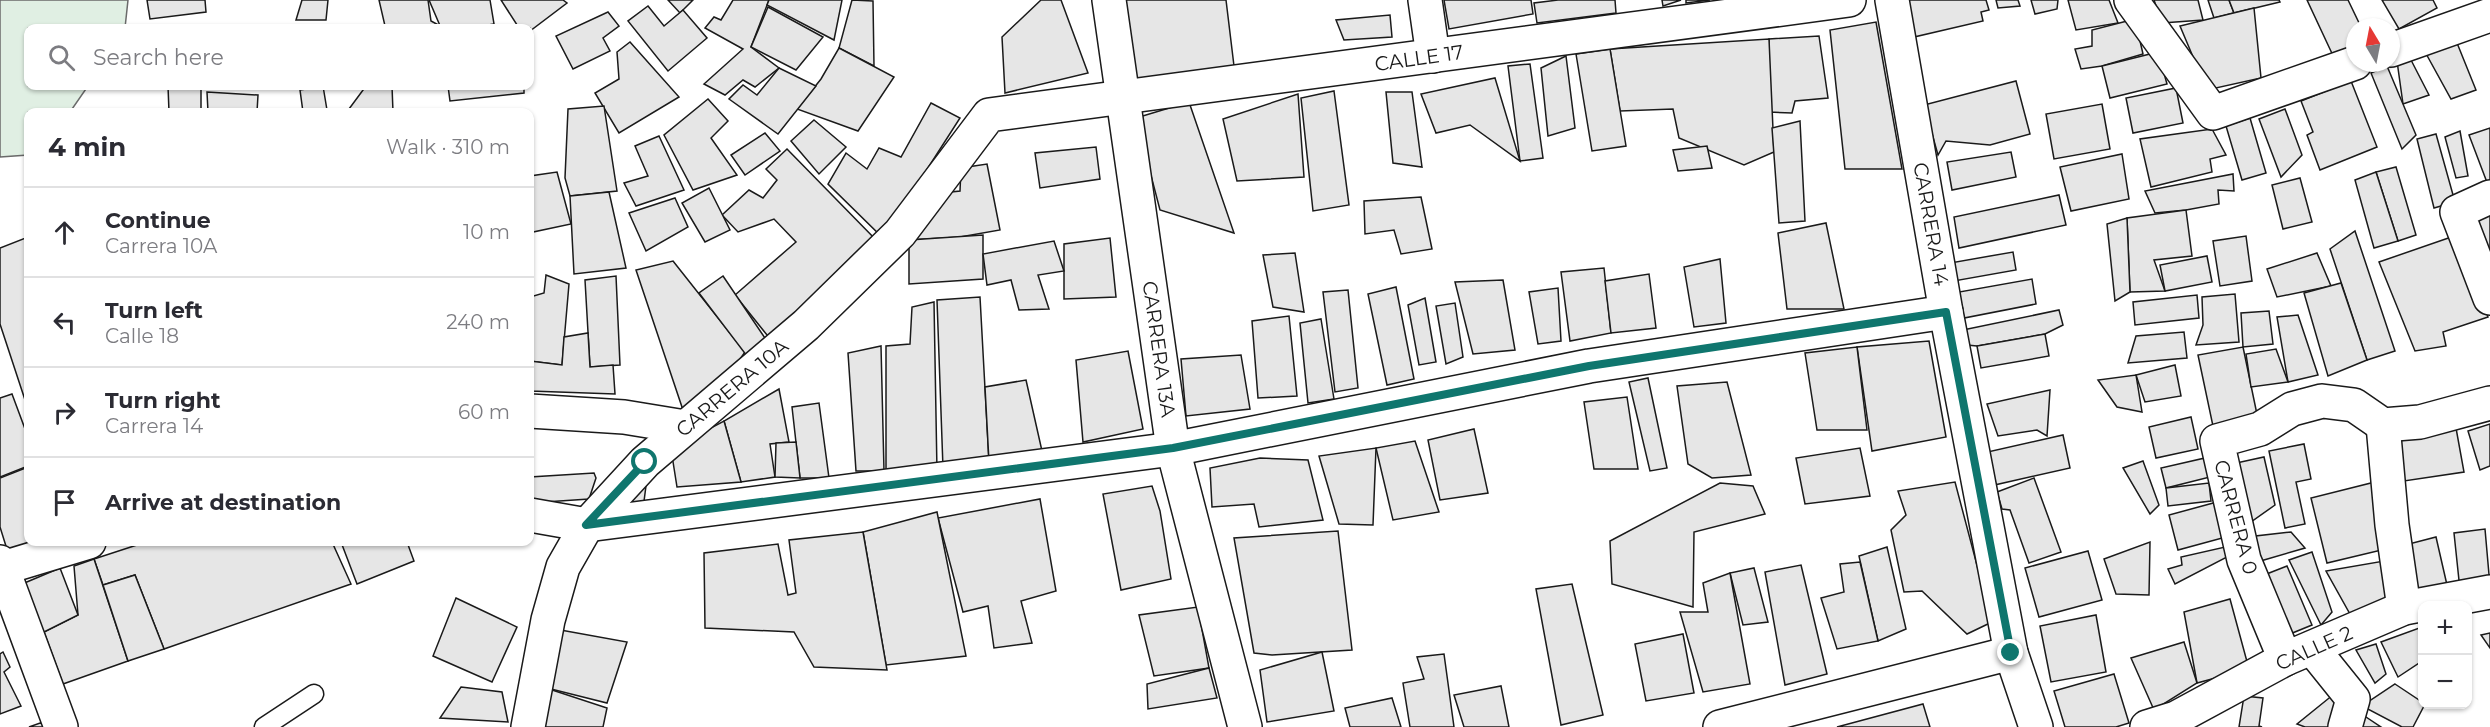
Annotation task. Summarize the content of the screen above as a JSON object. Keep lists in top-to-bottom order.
{
  "streets": {
    "street": [
      "CALLE 17",
      "CARRERA 14",
      "CARRERA 13A",
      "CARRERA 10A",
      "CARRERA 0",
      "CALLE 2"
    ]
  },
  "crossings": [
    ["CALLE 17", "CARRERA 13A"],
    ["CALLE 17", "CARRERA 10A"],
    ["CARRERA 0", "CALLE 2"]
  ],
  "north": "top",
  "page": {
    "search": "Search here",
    "heading": ["4 min", "Walk · 310 m"],
    "list": [
      ["Continue", "Carrera 10A", "10 m"],
      ["Turn left", "Calle 18", "240 m"],
      ["Turn right", "Carrera 14", "60 m"],
      "Arrive at destination"
    ],
    "map_buttons": ["+", "−"]
  }
}
